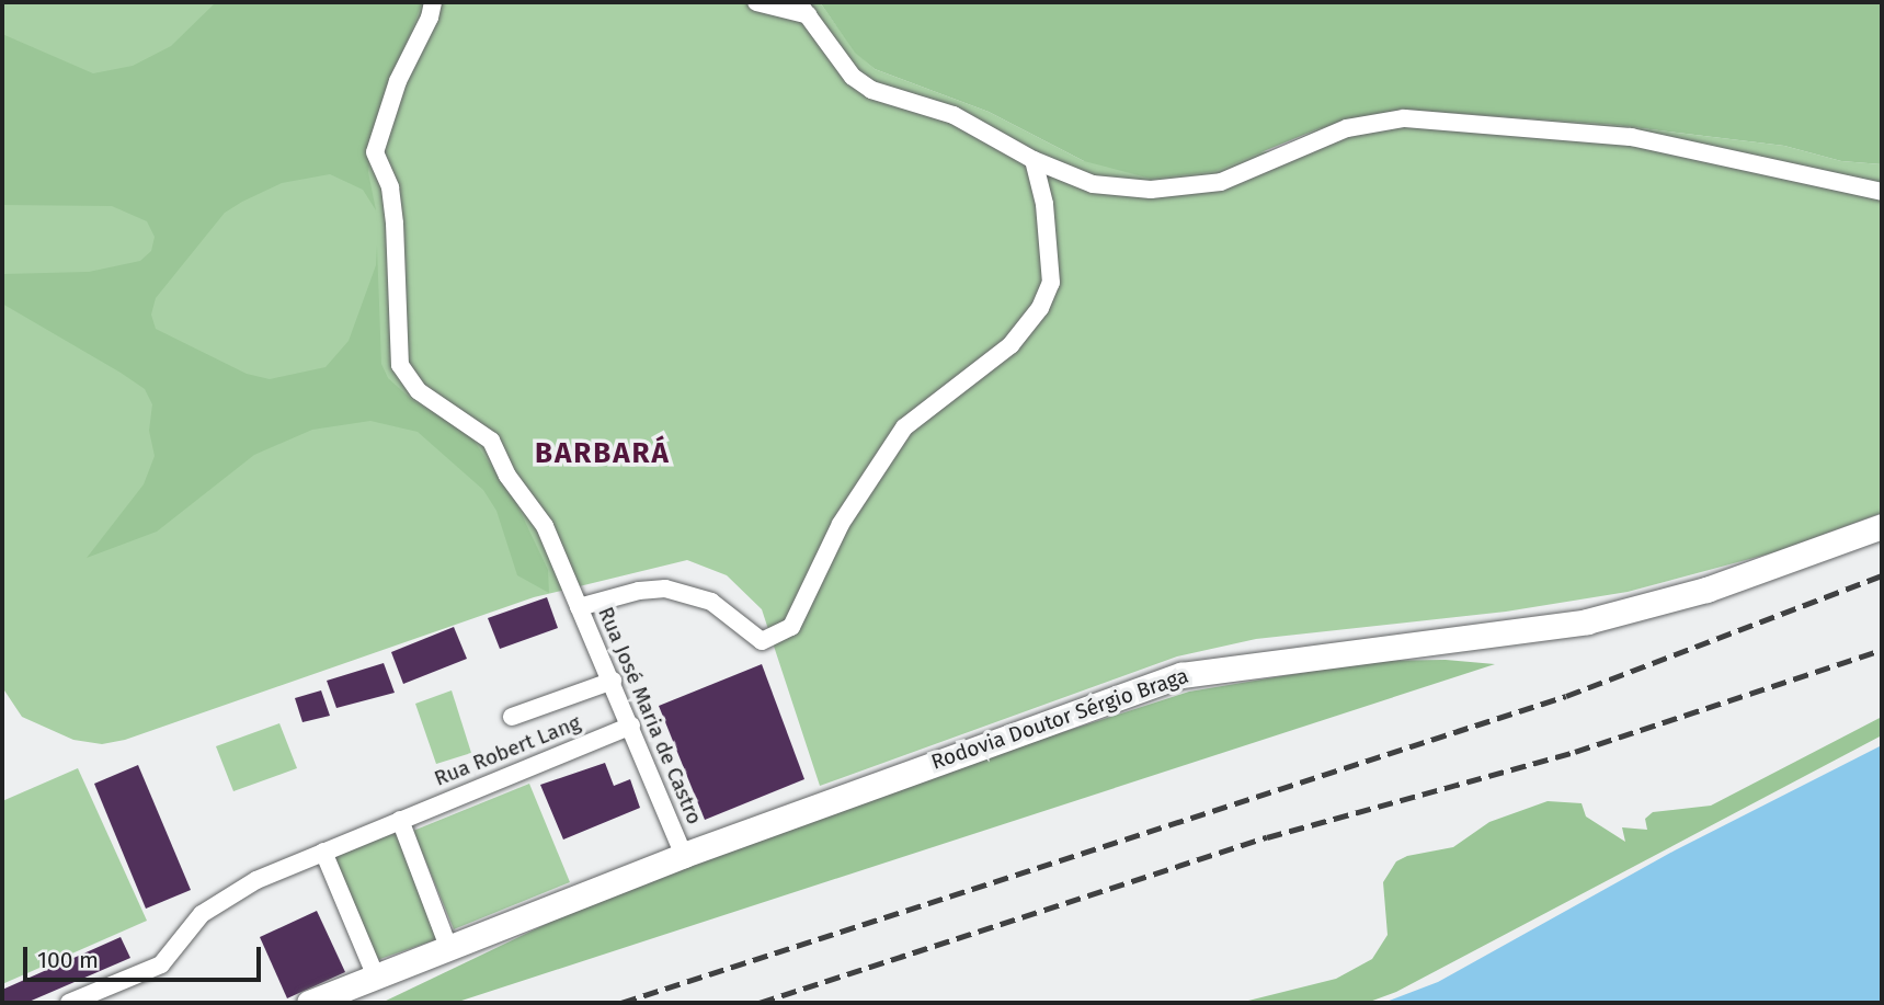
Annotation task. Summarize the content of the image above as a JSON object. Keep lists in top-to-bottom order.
{
  "streets": {
    "main road": ["Rodovia Doutor Sérgio Braga"],
    "street": ["Rua José Maria de Castro", "Rua Robert Lang"]
  },
  "crossings": [
    ["Rua José Maria de Castro", "Rodovia Doutor Sérgio Braga"],
    ["Rua José Maria de Castro", "Rua Robert Lang"]
  ],
  "districts": ["BARBARÁ"],
  "scale_bar": "100 m"
}
